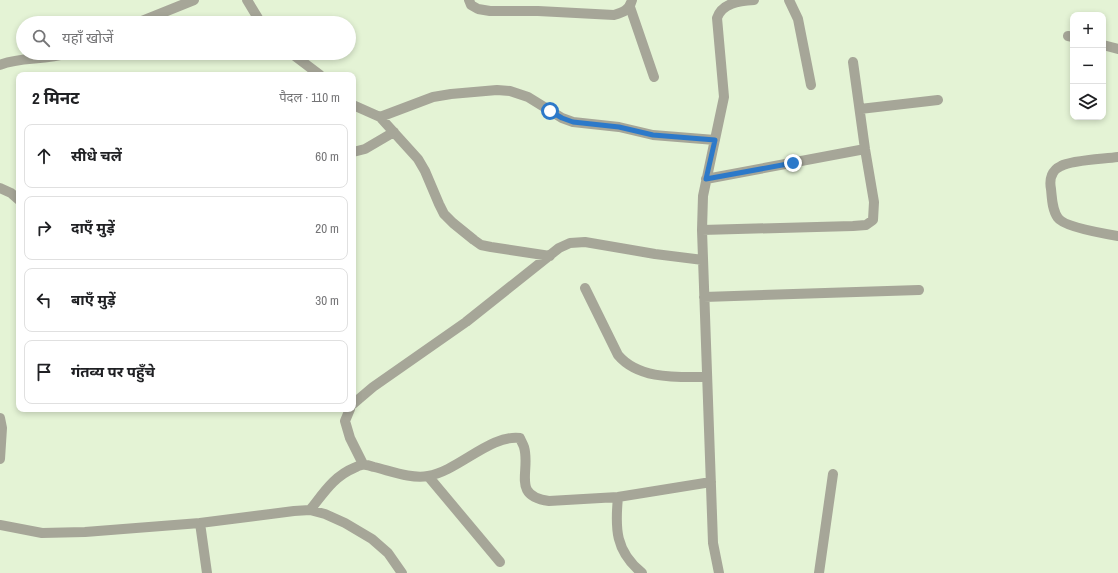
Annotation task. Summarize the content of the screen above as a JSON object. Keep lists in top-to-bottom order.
{
  "page": {
    "map_buttons": ["+", "−"],
    "search": "यहाँ खोजें",
    "heading": ["2 मिनट", "पैदल · 110 m"],
    "list": [
      ["सीधे चलें", "60 m"],
      ["दाएँ मुड़ें", "20 m"],
      ["बाएँ मुड़ें", "30 m"],
      "गंतव्य पर पहुँचे"
    ]
  }
}
